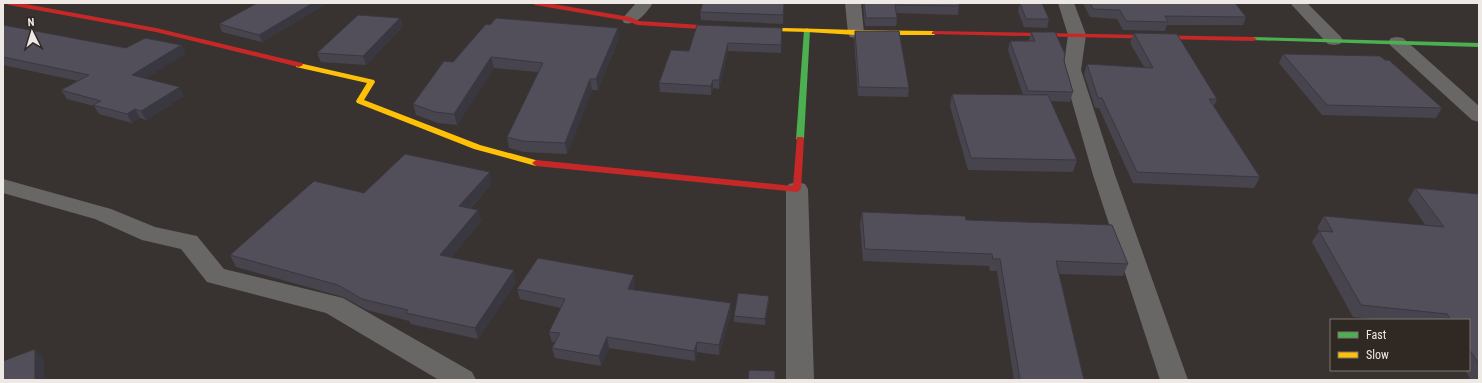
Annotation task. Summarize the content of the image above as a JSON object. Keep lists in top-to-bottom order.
{
  "legend": ["Fast", "Slow"],
  "north": "top"
}
